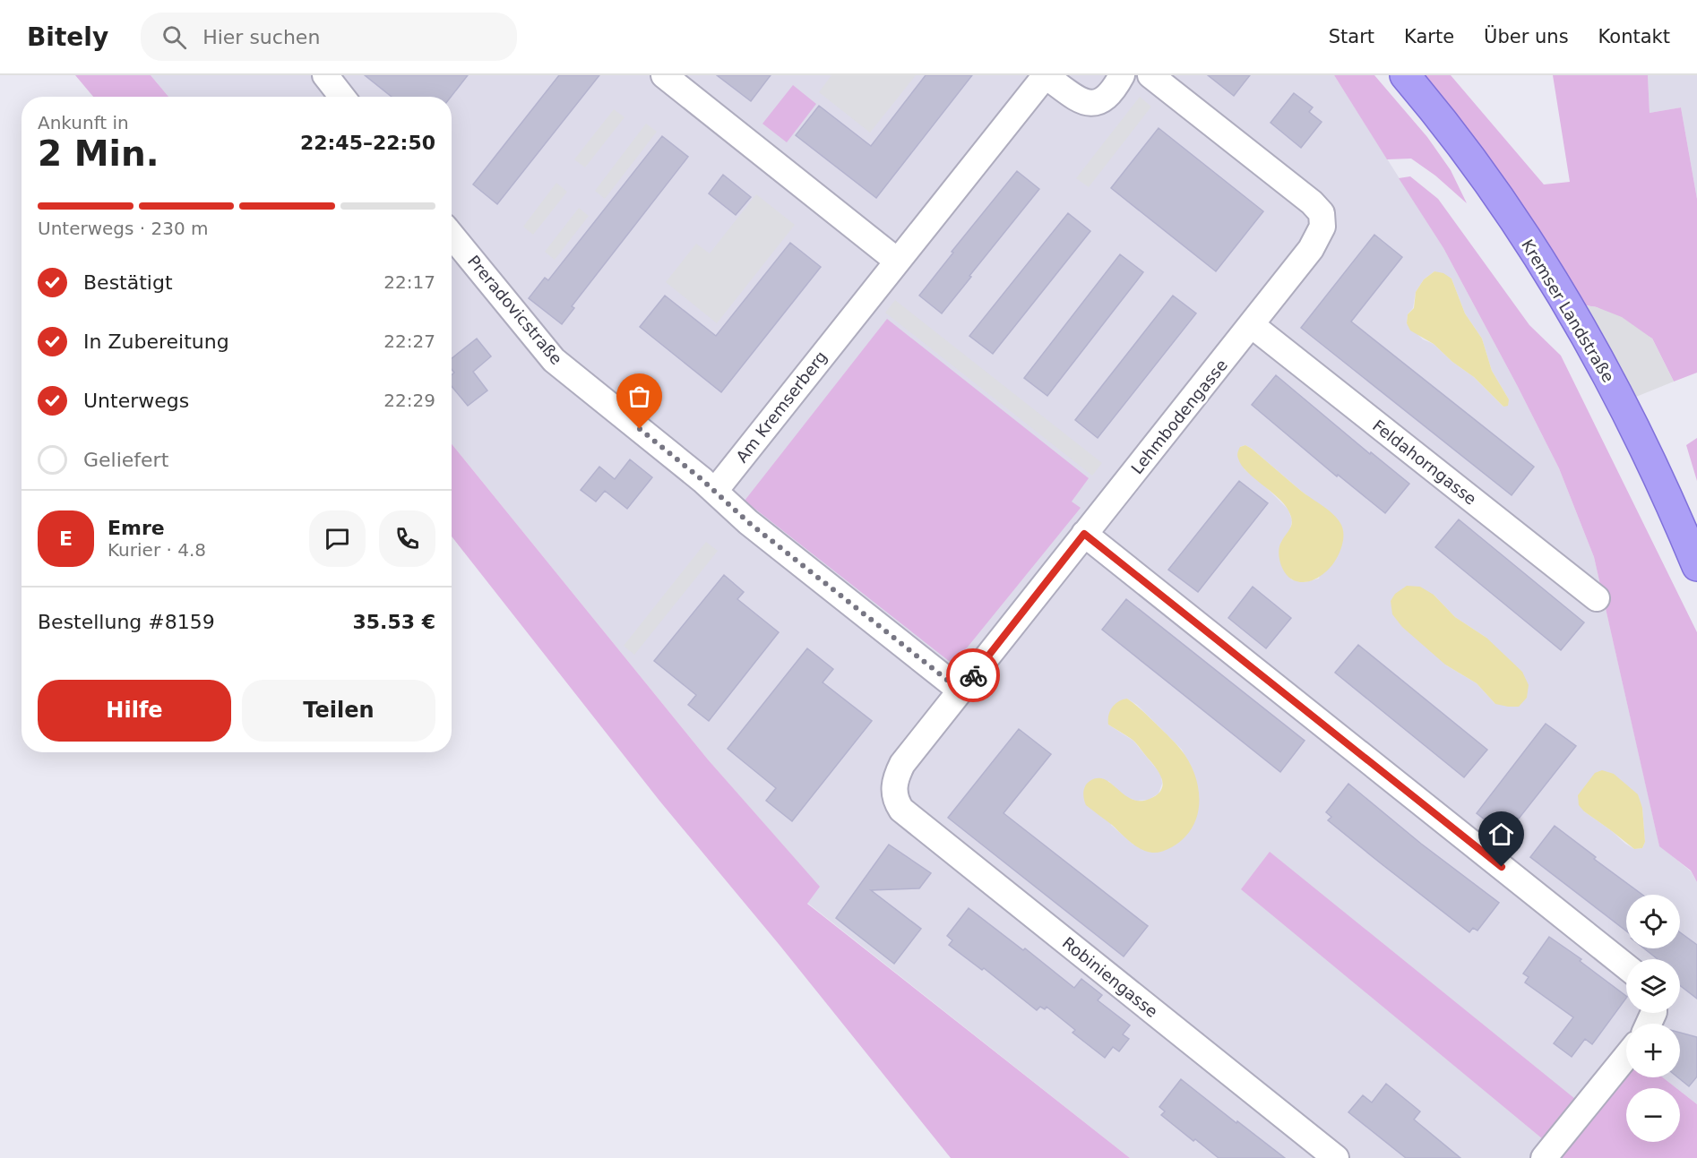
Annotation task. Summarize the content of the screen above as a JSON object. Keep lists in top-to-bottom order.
{
  "streets": {
    "main road": ["Kremser Landstraße"],
    "street": [
      "Preradovicstraße",
      "Am Kremserberg",
      "Lehmbodengasse",
      "Feldahorngasse",
      "Robiniengasse"
    ]
  },
  "crossings": [
    ["Preradovicstraße", "Am Kremserberg"],
    ["Lehmbodengasse", "Feldahorngasse"],
    ["Lehmbodengasse", "Robiniengasse"]
  ],
  "page": {
    "header": "Bitely",
    "search": "Hier suchen",
    "nav": [
      "Start",
      "Karte",
      "Über uns",
      "Kontakt"
    ],
    "heading": ["2 Min.", "Ankunft in", "22:45–22:50"],
    "panel": [
      "Emre",
      "Kurier · 4.8",
      "Bestellung #8159",
      "35.53 €"
    ],
    "bar": "Unterwegs · 230 m",
    "list": [
      ["Bestätigt", "22:17"],
      ["In Zubereitung", "22:27"],
      ["Unterwegs", "22:29"],
      "Geliefert"
    ],
    "round": "E",
    "buttons": ["Hilfe", "Teilen"],
    "map_buttons": ["+", "−"]
  }
}
